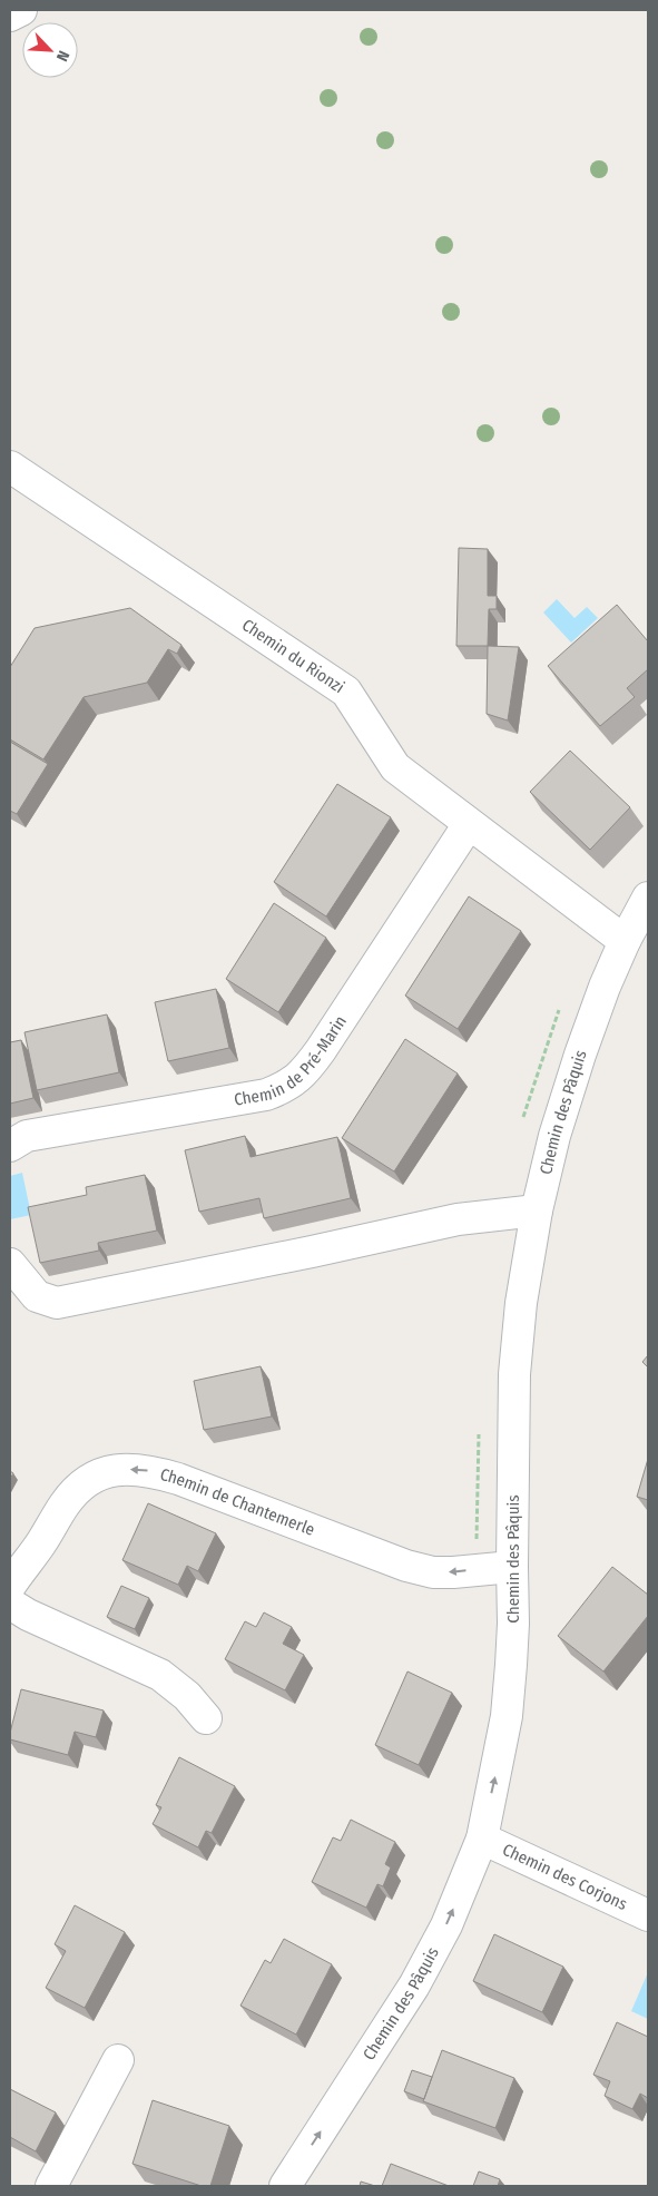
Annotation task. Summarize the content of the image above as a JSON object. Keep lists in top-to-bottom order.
{
  "streets": {
    "street": [
      "Chemin du Rionzi",
      "Chemin de Pré-Marin",
      "Chemin des Pâquis",
      "Chemin de Chantemerle",
      "Chemin des Corjons"
    ]
  },
  "crossings": [
    ["Chemin du Rionzi", "Chemin de Pré-Marin"],
    ["Chemin du Rionzi", "Chemin des Pâquis"],
    ["Chemin des Pâquis", "Chemin de Chantemerle"],
    ["Chemin des Pâquis", "Chemin des Corjons"]
  ],
  "one_way": ["Chemin des Pâquis"],
  "north": "bottom right"
}
